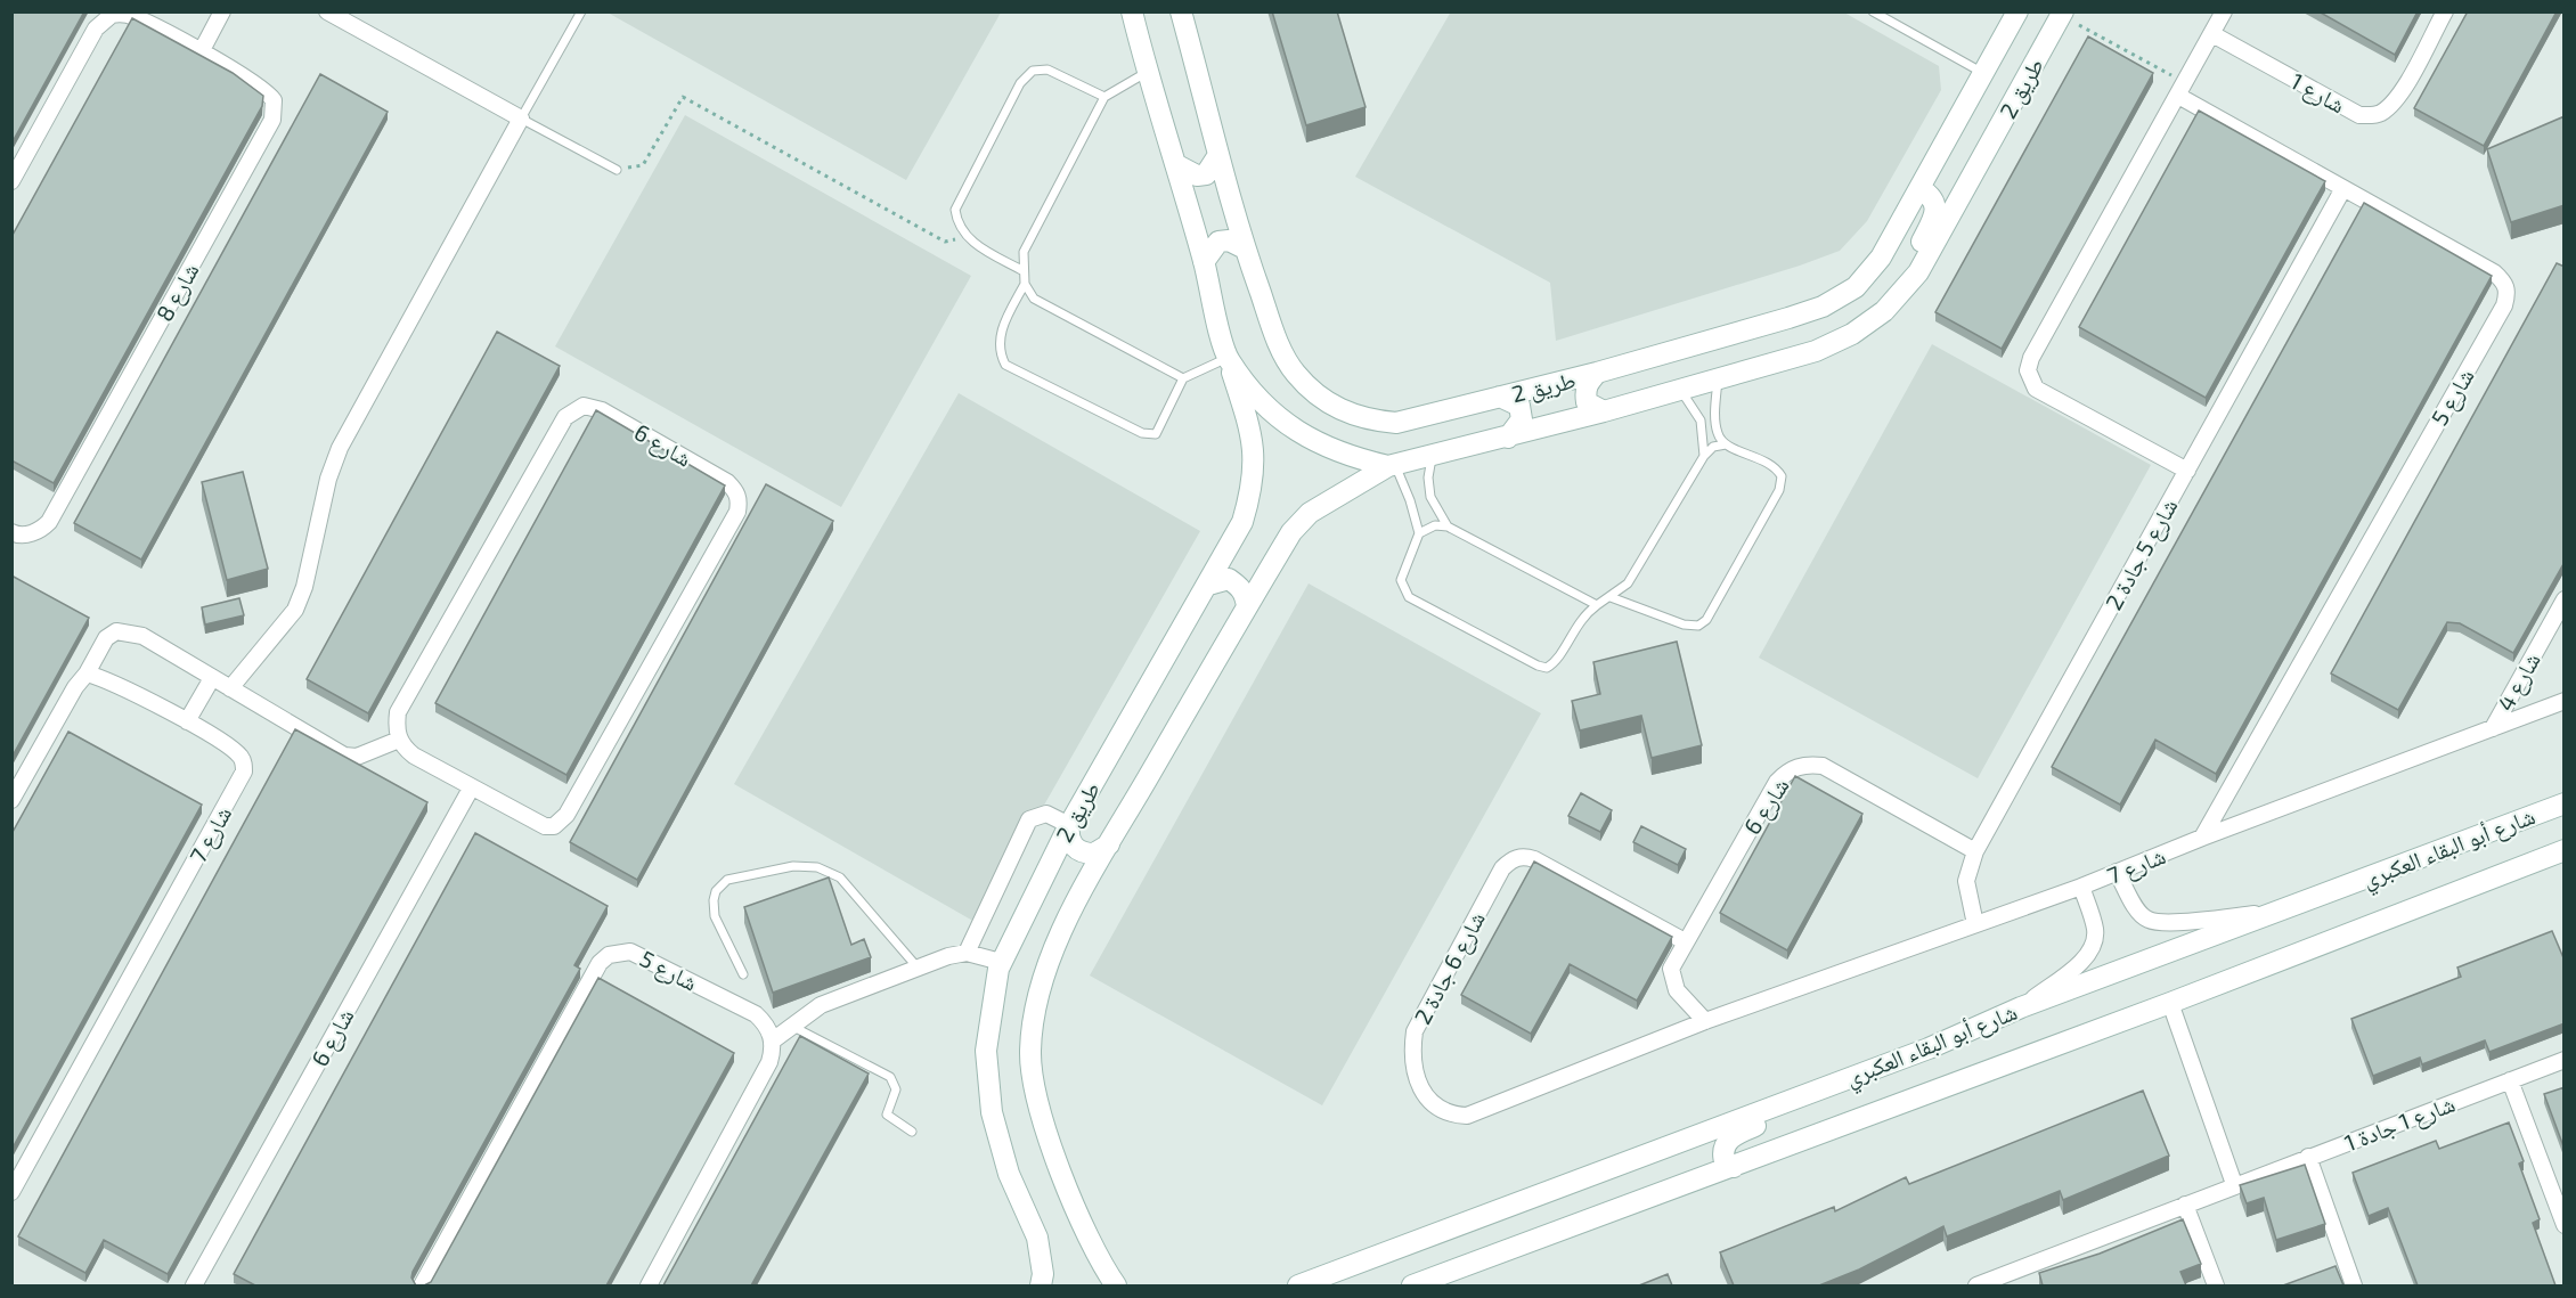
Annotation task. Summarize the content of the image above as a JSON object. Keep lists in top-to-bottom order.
{
  "streets": {
    "street": [
      "طريق 2",
      "شارع 1",
      "شارع 8",
      "شارع 5",
      "شارع 6",
      "شارع 5 جادة 2",
      "شارع 4",
      "شارع 7",
      "شارع أبو البقاء العكبري",
      "شارع 6 جادة 2",
      "شارع 1 جادة 1"
    ]
  },
  "crossings": [
    ["شارع 5", "شارع 5 جادة 2"],
    ["شارع 5", "شارع 7"],
    ["شارع 6", "شارع 5 جادة 2"],
    ["شارع 6", "شارع 7"],
    ["شارع 6", "شارع 6 جادة 2"],
    ["شارع 5 جادة 2", "شارع 7"],
    ["شارع 4", "شارع 7"],
    ["شارع 7", "شارع 6 جادة 2"]
  ]
}
